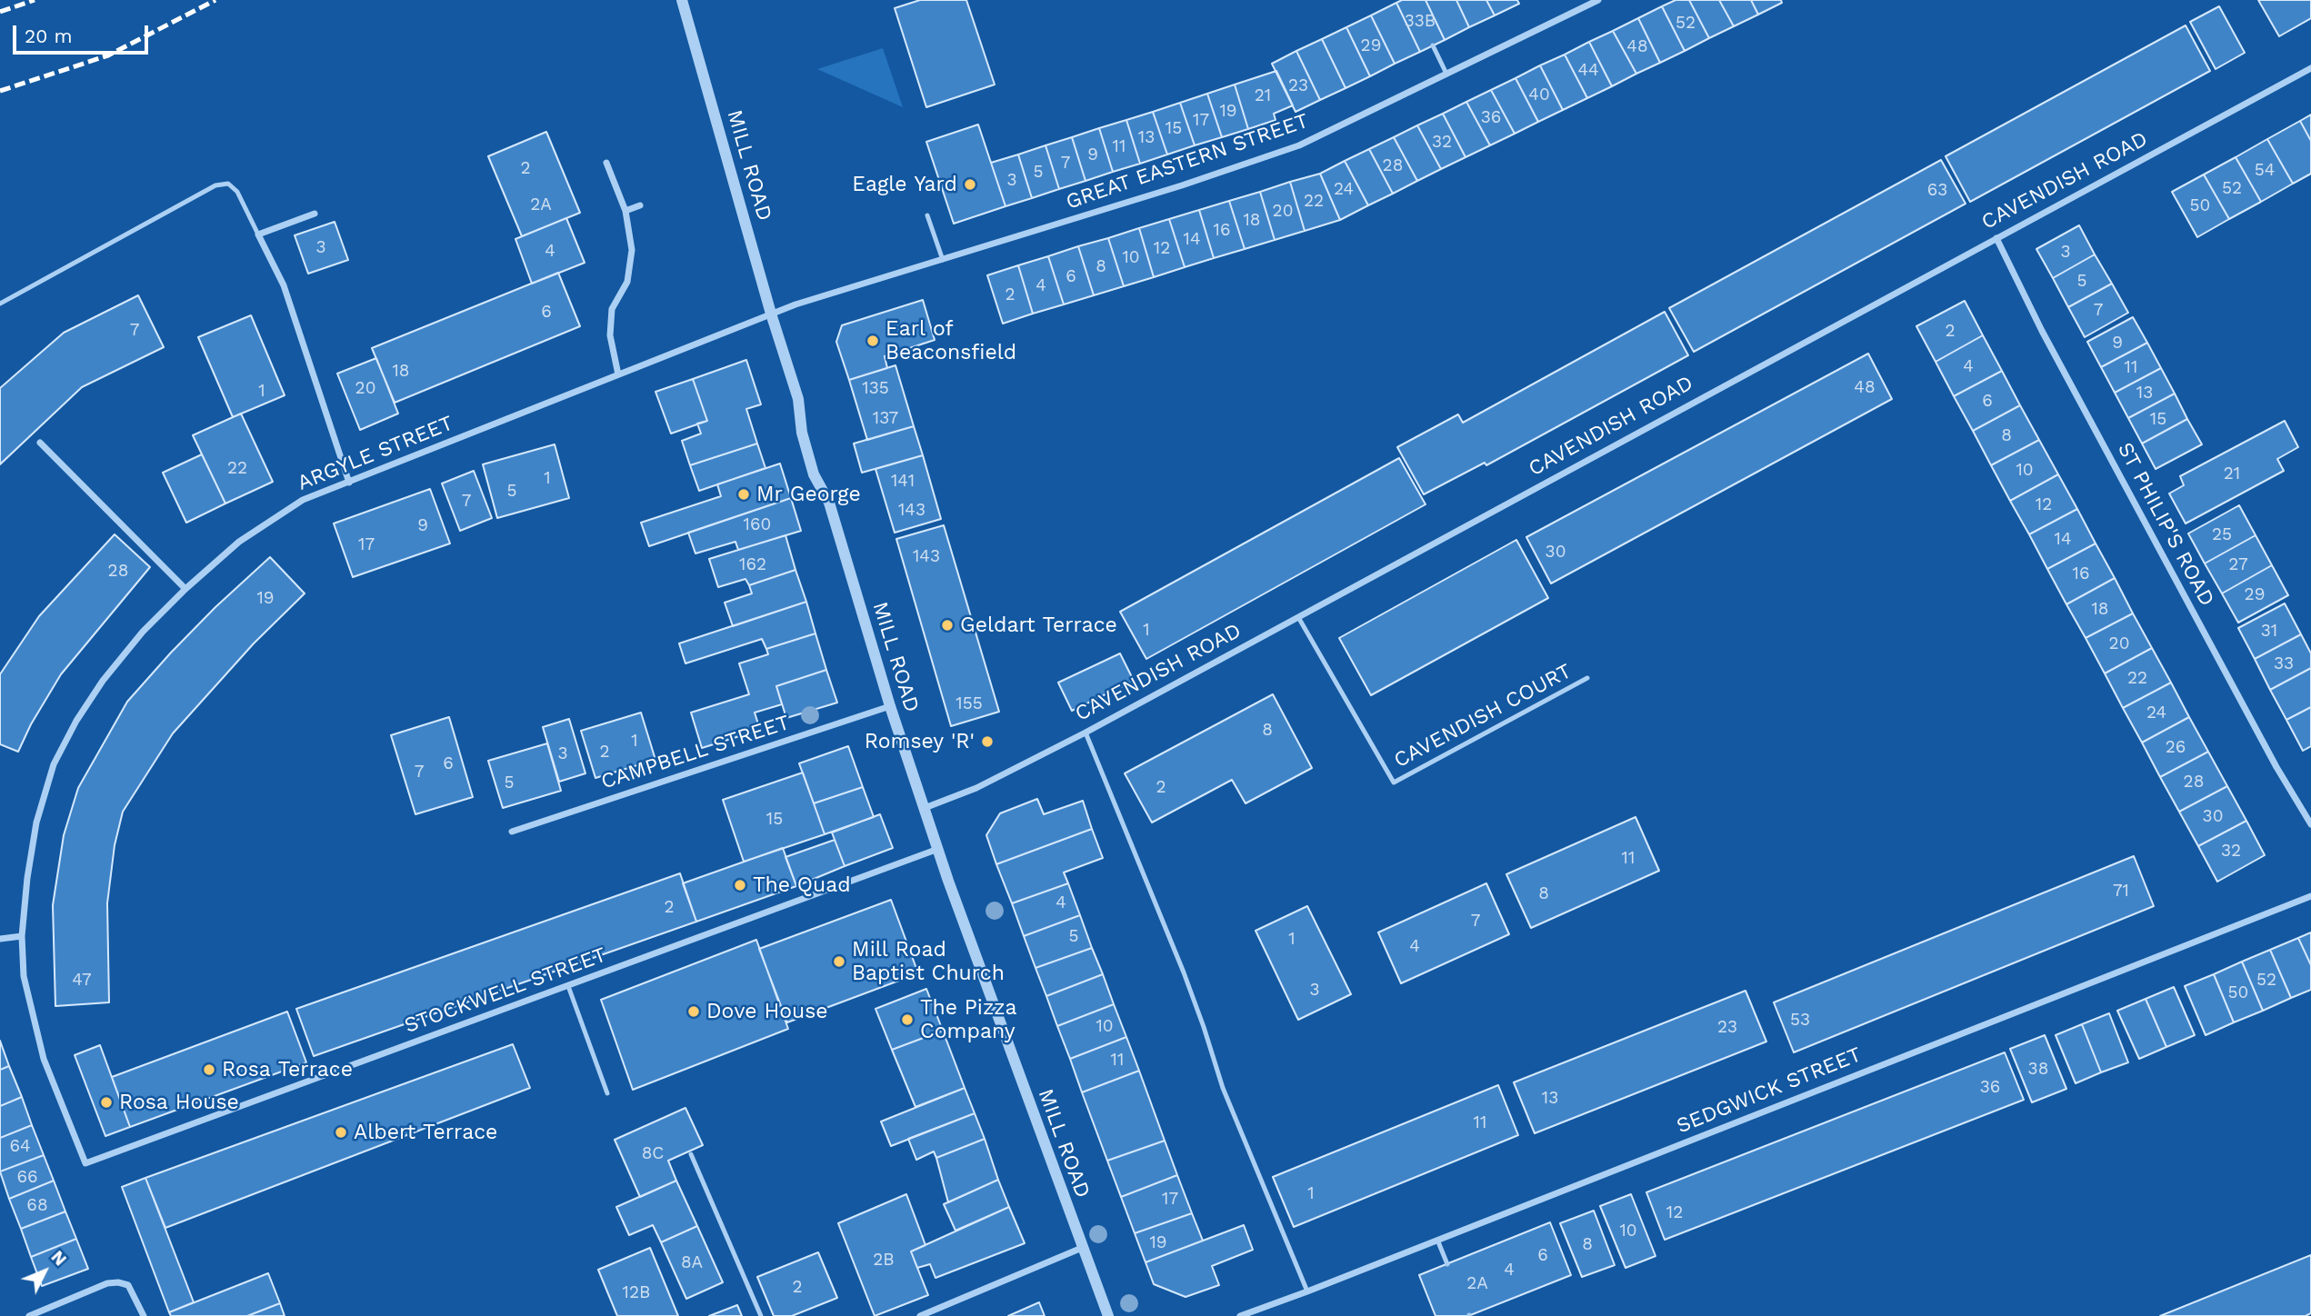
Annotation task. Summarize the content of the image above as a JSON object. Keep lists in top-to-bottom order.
{
  "streets": {
    "street": [
      "GREAT EASTERN STREET",
      "MILL ROAD",
      "CAVENDISH ROAD",
      "ARGYLE STREET",
      "ST PHILIP'S ROAD",
      "CAMPBELL STREET",
      "STOCKWELL STREET",
      "SEDGWICK STREET"
    ],
    "lane": ["CAVENDISH COURT"]
  },
  "crossings": [
    ["GREAT EASTERN STREET", "MILL ROAD"],
    ["GREAT EASTERN STREET", "ARGYLE STREET"],
    ["MILL ROAD", "CAVENDISH ROAD"],
    ["MILL ROAD", "ARGYLE STREET"],
    ["MILL ROAD", "CAMPBELL STREET"],
    ["MILL ROAD", "STOCKWELL STREET"],
    ["CAVENDISH ROAD", "ST PHILIP'S ROAD"],
    ["CAVENDISH ROAD", "CAVENDISH COURT"],
    ["ARGYLE STREET", "STOCKWELL STREET"]
  ],
  "places": [
    "Eagle Yard",
    "Earl of Beaconsfield",
    "Mr George",
    "Geldart Terrace",
    "Romsey 'R'",
    "The Quad",
    "Mill Road Baptist Church",
    "Dove House",
    "The Pizza Company",
    "Rosa Terrace",
    "Rosa House",
    "Albert Terrace"
  ],
  "house_numbers": [
    "33B",
    "52",
    "29",
    "48",
    "44",
    "23",
    "40",
    "21",
    "19",
    "36",
    "17",
    "15",
    "13",
    "32",
    "11",
    "9",
    "7",
    "28",
    "2",
    "54",
    "5",
    "3",
    "52",
    "24",
    "63",
    "22",
    "2A",
    "50",
    "20",
    "18",
    "16",
    "14",
    "3",
    "12",
    "4",
    "3",
    "10",
    "8",
    "6",
    "5",
    "4",
    "2",
    "7",
    "6",
    "7",
    "2",
    "9",
    "4",
    "11",
    "18",
    "48",
    "20",
    "135",
    "1",
    "13",
    "6",
    "137",
    "15",
    "8",
    "22",
    "10",
    "21",
    "1",
    "141",
    "5",
    "7",
    "12",
    "143",
    "160",
    "9",
    "25",
    "14",
    "17",
    "30",
    "143",
    "162",
    "27",
    "28",
    "16",
    "29",
    "19",
    "18",
    "1",
    "31",
    "20",
    "33",
    "22",
    "155",
    "24",
    "8",
    "1",
    "26",
    "2",
    "3",
    "6",
    "7",
    "28",
    "5",
    "2",
    "30",
    "15",
    "32",
    "11",
    "71",
    "8",
    "4",
    "2",
    "7",
    "5",
    "1",
    "4",
    "47",
    "52",
    "3",
    "50",
    "53",
    "10",
    "23",
    "11",
    "38",
    "36",
    "13",
    "11",
    "64",
    "8C",
    "66",
    "1",
    "17",
    "68",
    "12",
    "10",
    "19",
    "8",
    "6",
    "2B",
    "8A",
    "4",
    "2A",
    "2",
    "12B"
  ],
  "scale_bar": "20 m",
  "north": "top right"
}
